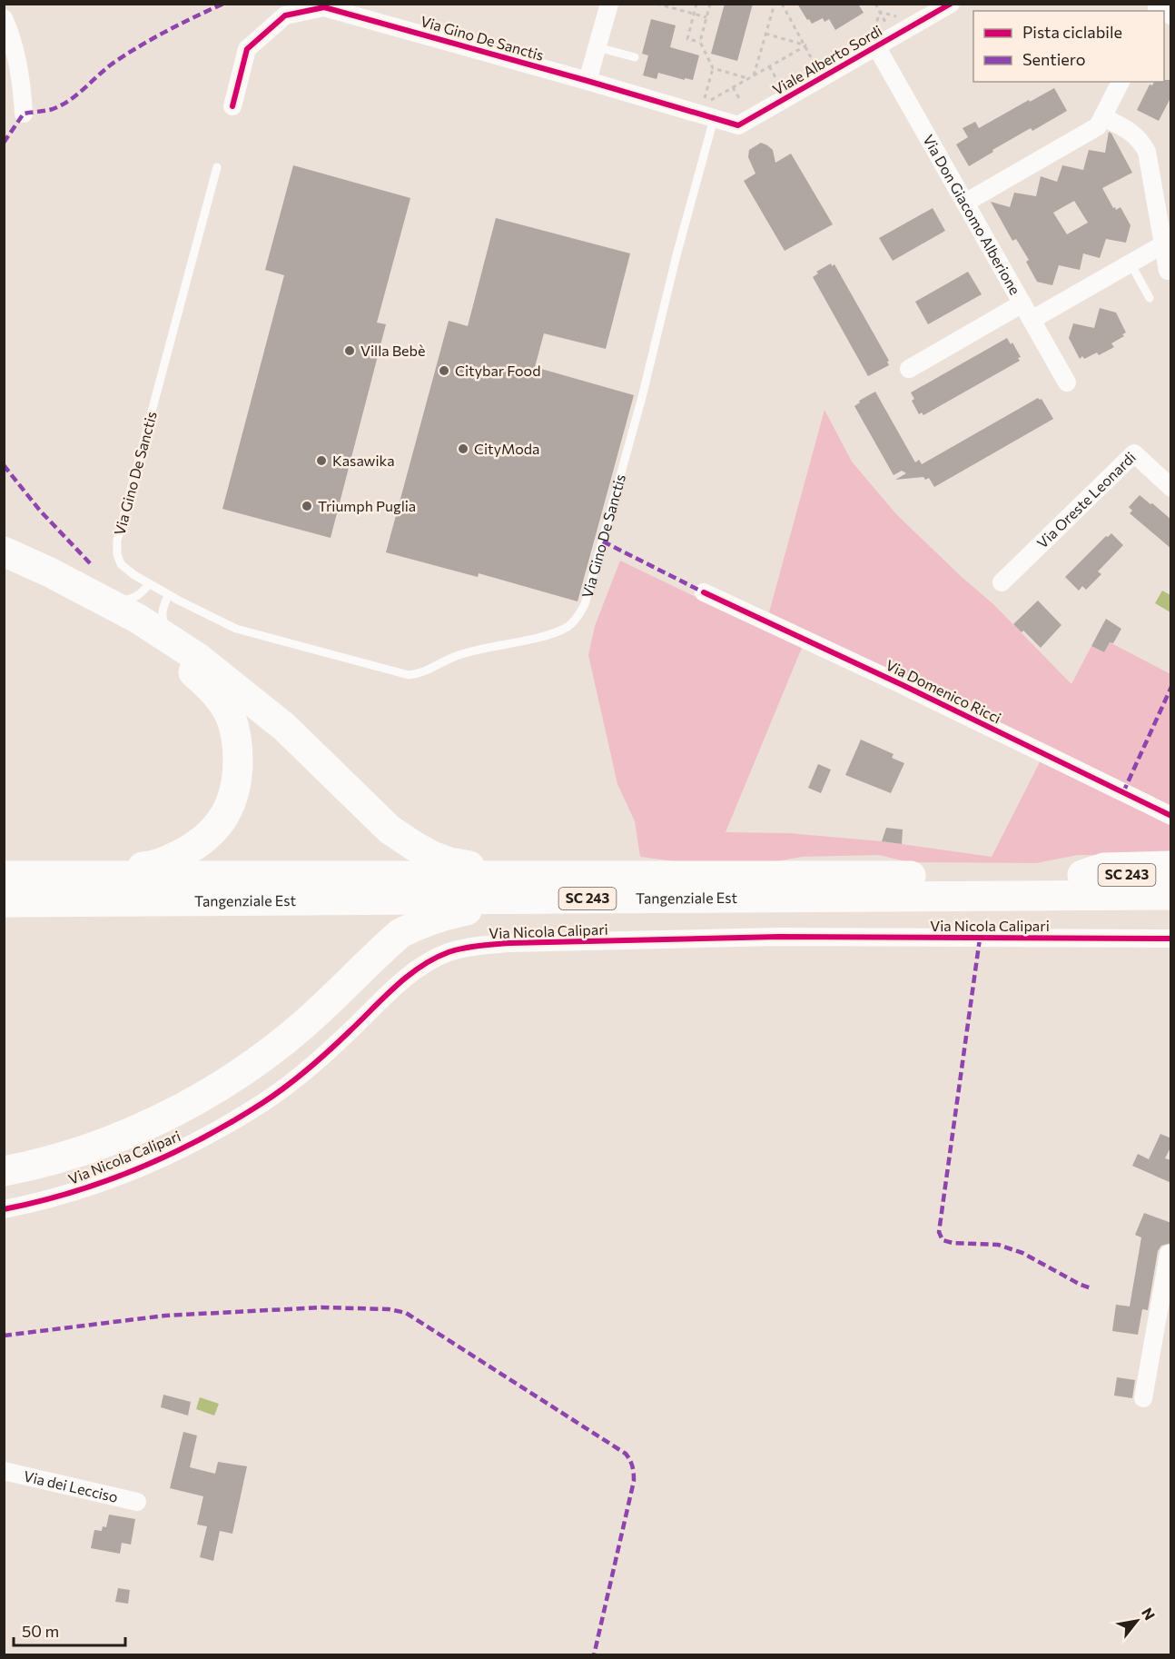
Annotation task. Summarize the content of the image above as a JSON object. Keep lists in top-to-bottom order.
{
  "streets": {
    "highway": ["SC 243", "Tangenziale Est"],
    "street": [
      "Via Gino De Sanctis",
      "Viale Alberto Sordi",
      "Via Don Giacomo Alberione",
      "Via Oreste Leonardi",
      "Via Domenico Ricci",
      "Via Nicola Calipari",
      "Via dei Lecciso"
    ]
  },
  "crossings": [
    ["Via Gino De Sanctis", "Viale Alberto Sordi"],
    ["Viale Alberto Sordi", "Via Don Giacomo Alberione"]
  ],
  "places": [
    "Villa Bebè",
    "Citybar Food",
    "CityModa",
    "Kasawika",
    "Triumph Puglia"
  ],
  "legend": ["Pista ciclabile", "Sentiero"],
  "scale_bar": "50 m",
  "north": "top right"
}
